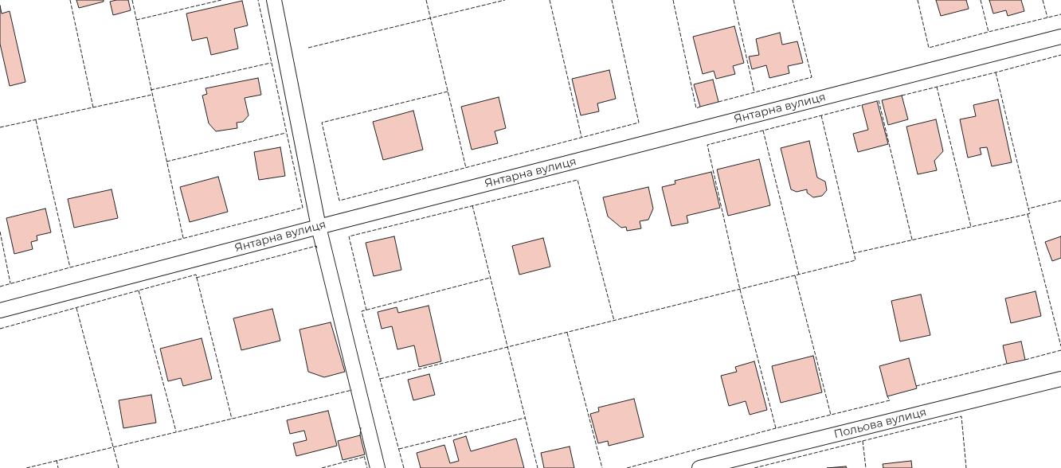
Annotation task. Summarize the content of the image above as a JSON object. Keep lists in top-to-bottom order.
{
  "streets": {
    "street": ["Янтарна вулиця", "Польова вулиця"]
  }
}
